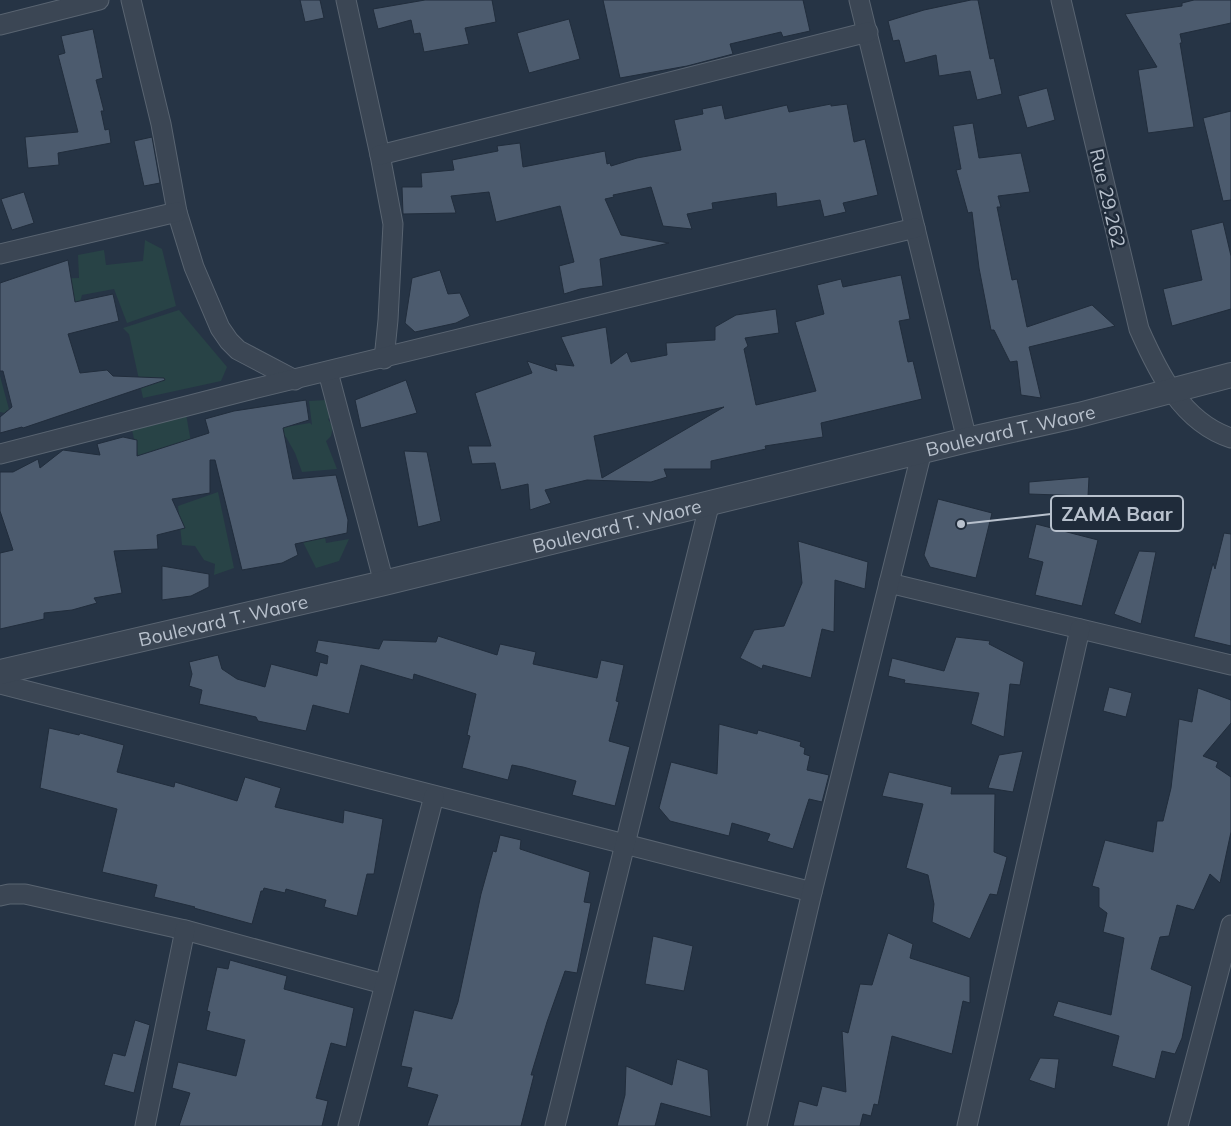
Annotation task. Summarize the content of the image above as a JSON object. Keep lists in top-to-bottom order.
{
  "streets": {
    "street": ["Rue 29.262", "Boulevard T. Waore"]
  },
  "crossings": [
    ["Rue 29.262", "Boulevard T. Waore"]
  ],
  "places": ["ZAMA Baar"]
}
